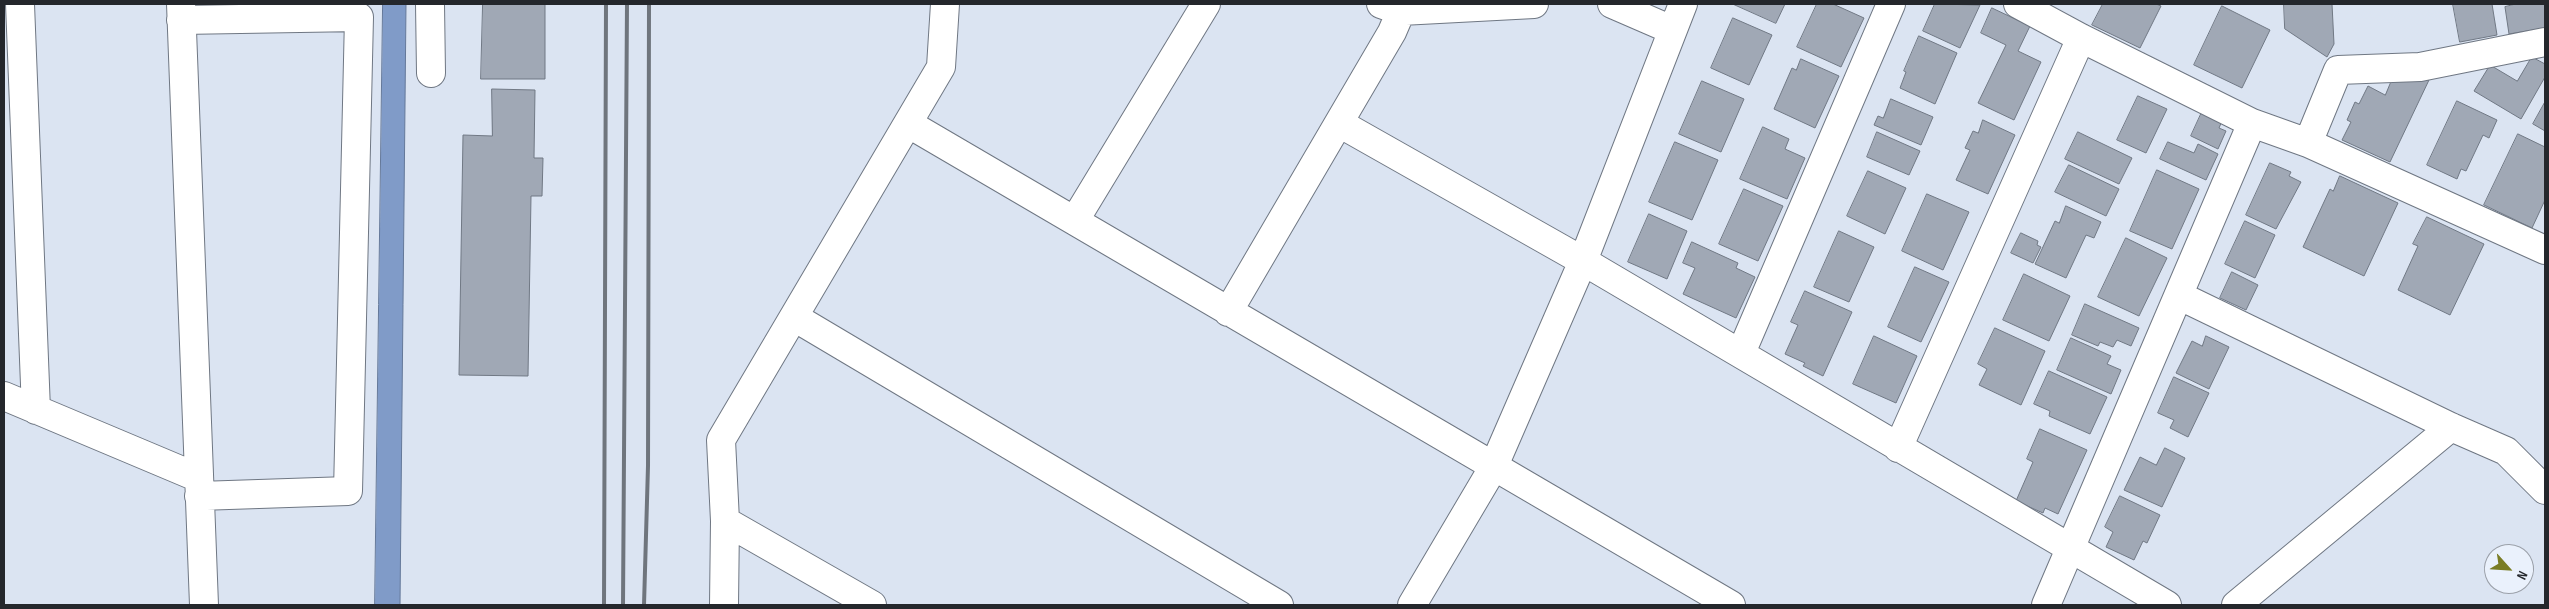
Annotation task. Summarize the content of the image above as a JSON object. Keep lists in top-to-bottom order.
{
  "north": "bottom right"
}
